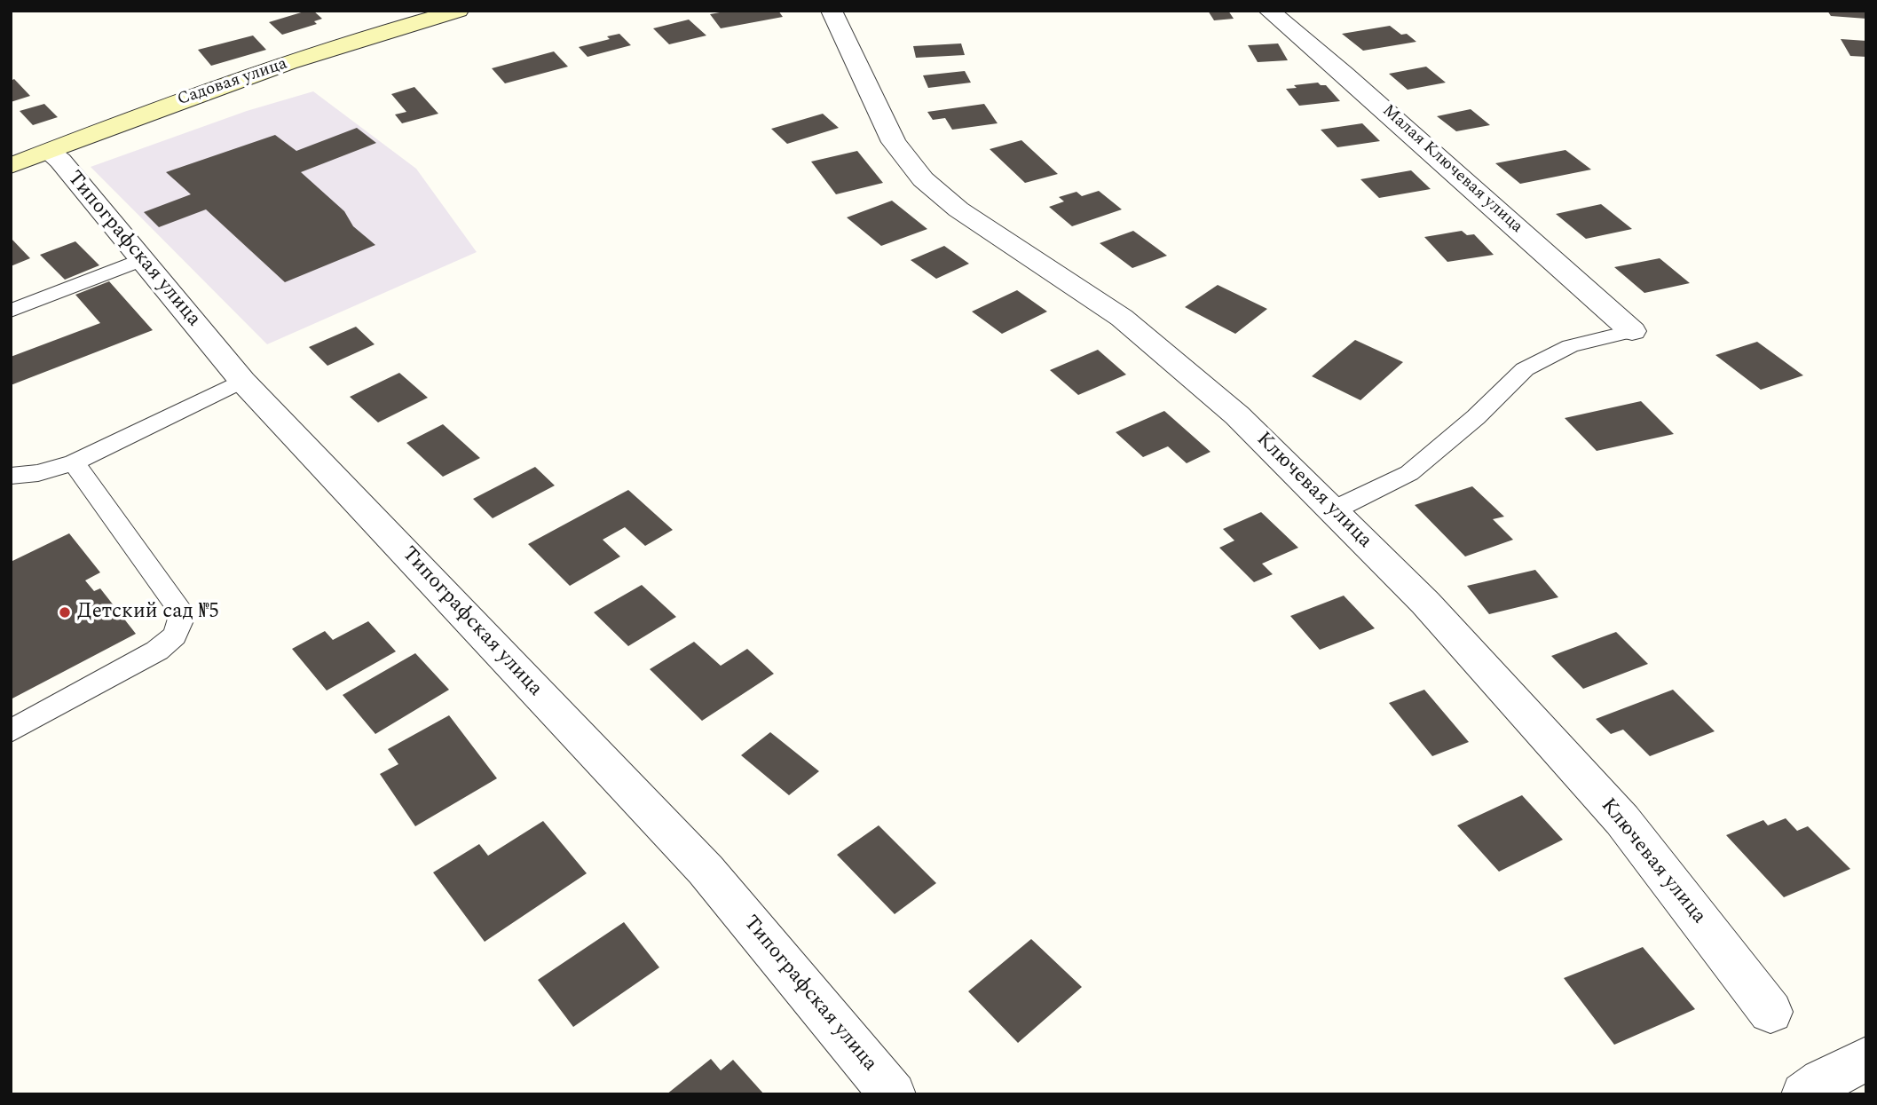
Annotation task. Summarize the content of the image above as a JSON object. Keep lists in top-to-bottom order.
{
  "streets": {
    "main road": ["Садовая улица"],
    "street": ["Малая Ключевая улица", "Типографская улица", "Ключевая улица"]
  },
  "crossings": [
    ["Садовая улица", "Типографская улица"]
  ],
  "places": ["Детский сад №5"]
}
